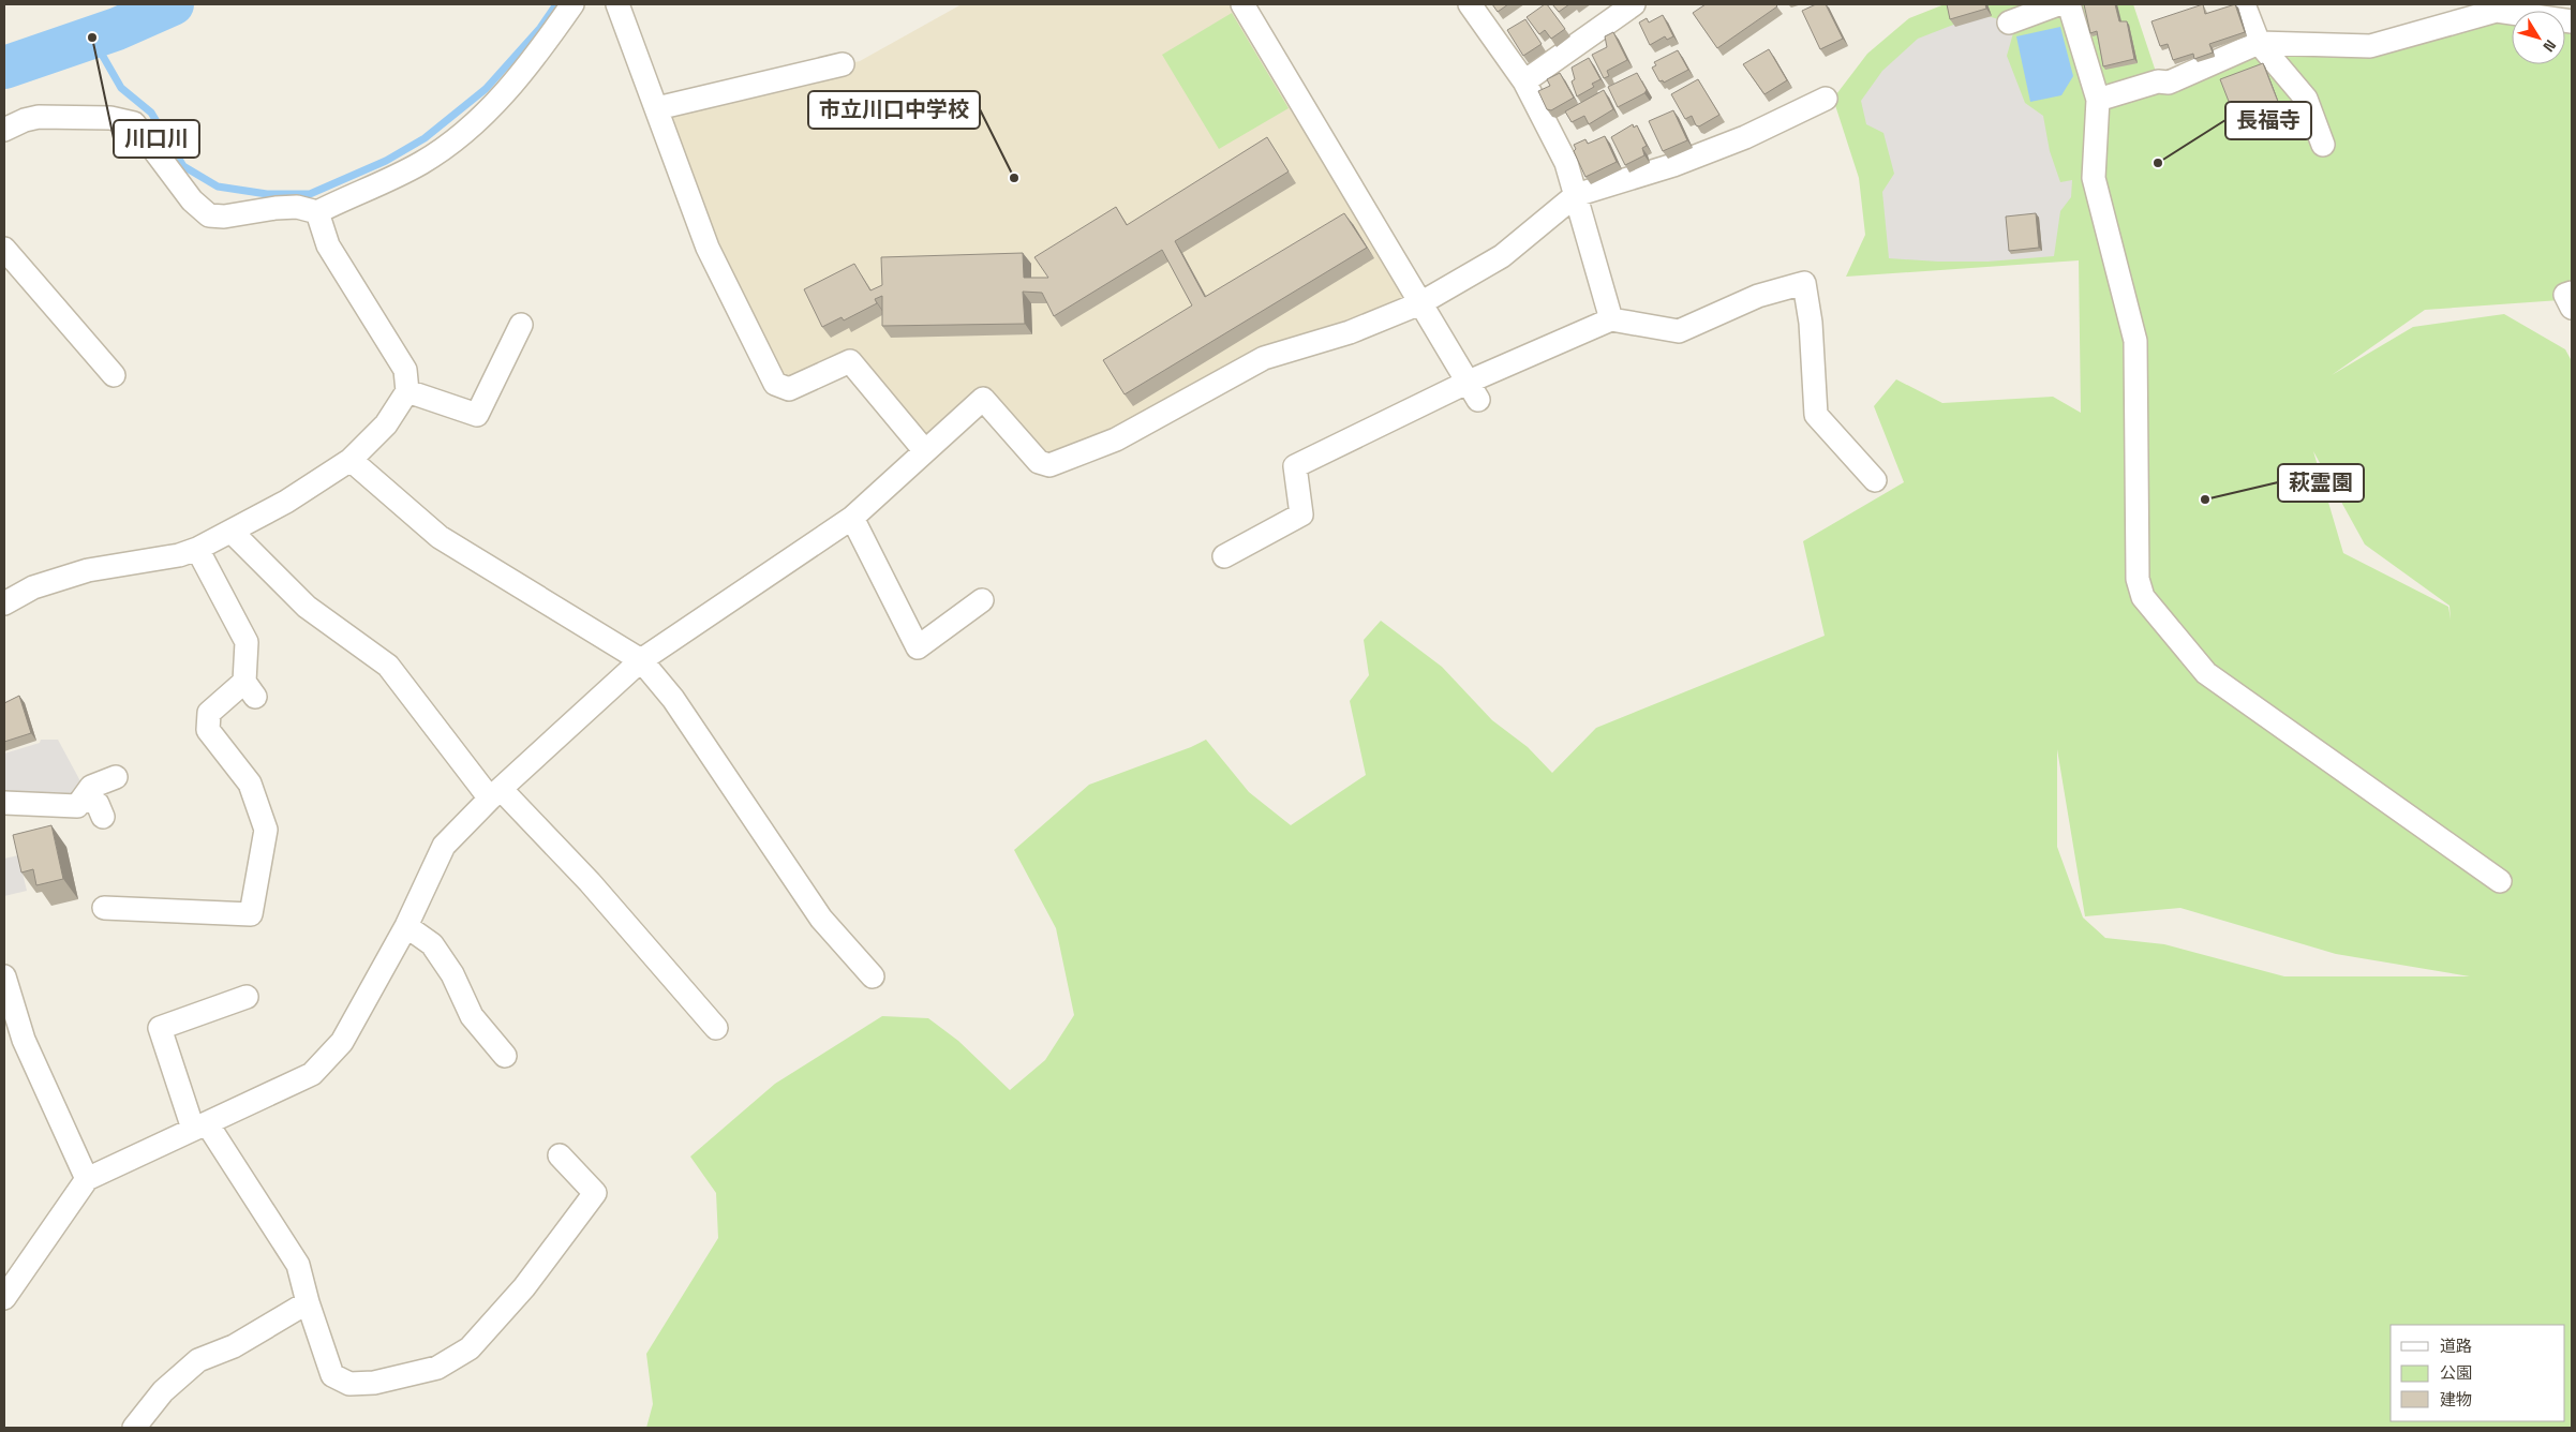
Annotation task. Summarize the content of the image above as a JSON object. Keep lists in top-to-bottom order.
{
  "places": [
    "川口川",
    "長福寺",
    "市立川口中学校",
    "萩霊園"
  ],
  "legend": ["道路", "公園", "建物"],
  "north": "bottom right"
}
